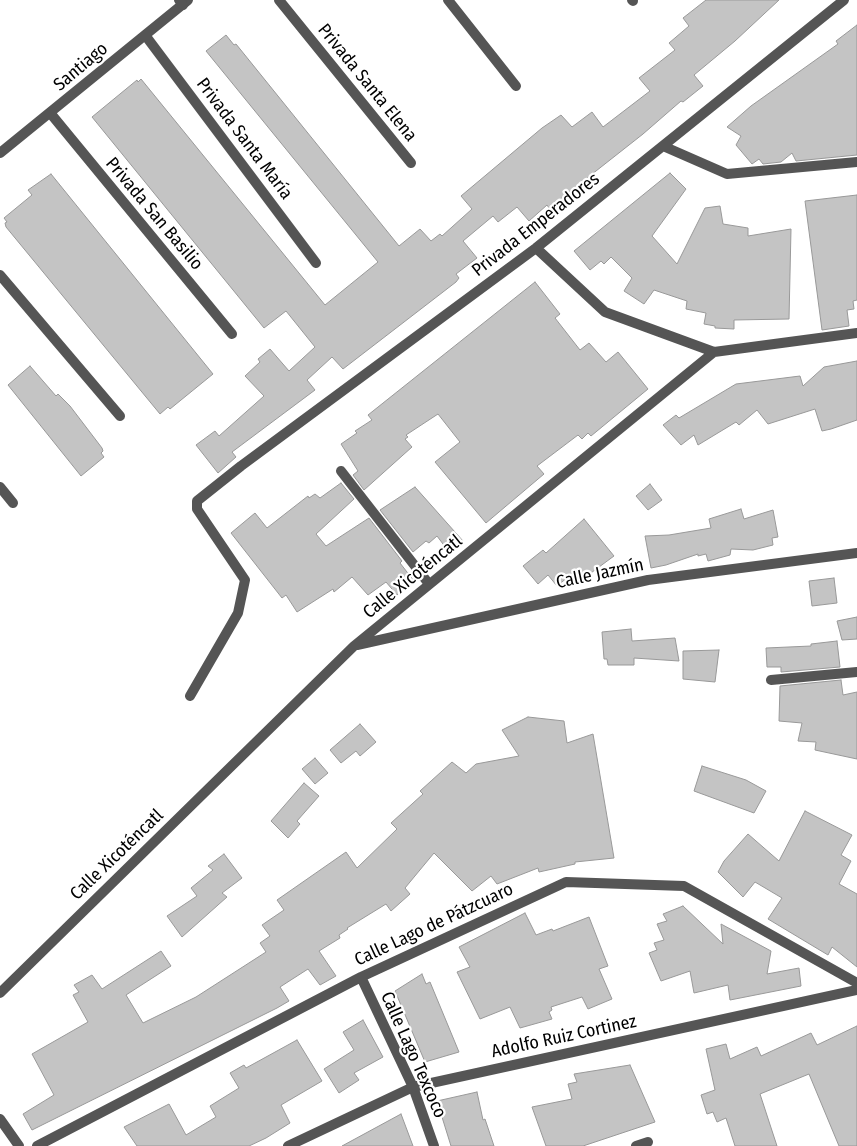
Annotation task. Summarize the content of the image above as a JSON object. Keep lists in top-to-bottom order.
{
  "streets": {
    "street": [
      "Santiago",
      "Privada Santa Elena",
      "Privada Santa María",
      "Privada San Basilio",
      "Privada Emperadores",
      "Calle Jazmín",
      "Calle Xicoténcatl",
      "Calle Lago de Pátzcuaro",
      "Adolfo Ruiz Cortinez",
      "Calle Lago Texcoco"
    ]
  },
  "crossings": [
    ["Santiago", "Privada Santa María"],
    ["Santiago", "Privada San Basilio"],
    ["Calle Jazmín", "Calle Xicoténcatl"],
    ["Calle Lago de Pátzcuaro", "Calle Lago Texcoco"],
    ["Adolfo Ruiz Cortinez", "Calle Lago Texcoco"]
  ]
}
